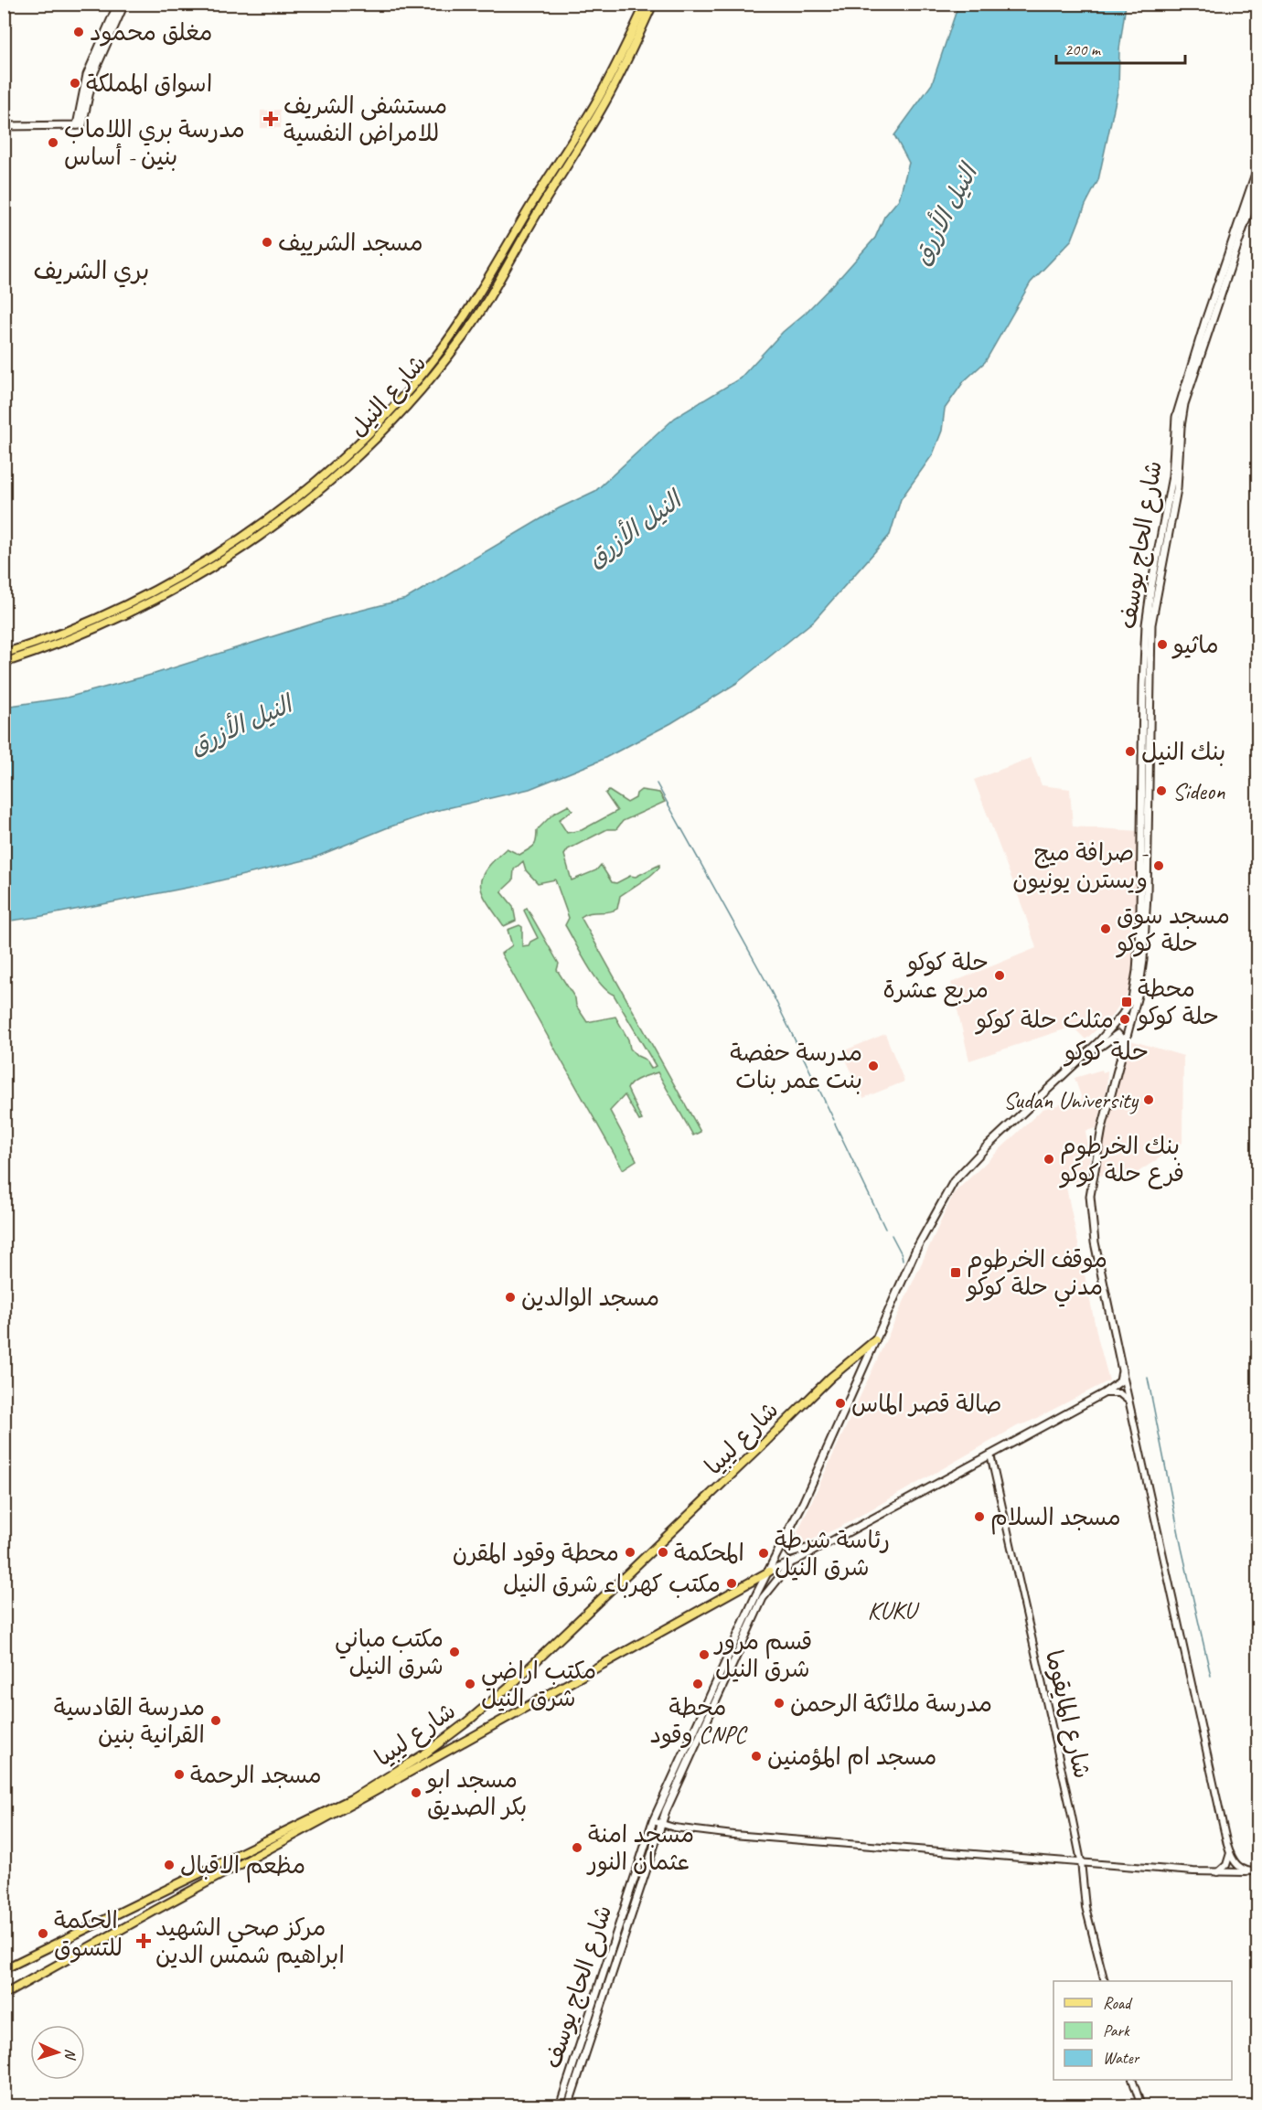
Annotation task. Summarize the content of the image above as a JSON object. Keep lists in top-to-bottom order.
{
  "streets": {
    "main road": ["شارع النيل", "شارع الحاج يوسف", "شارع ليبيا"],
    "street": ["شارع المايقوما"]
  },
  "crossings": [
    ["شارع الحاج يوسف", "شارع ليبيا"]
  ],
  "districts": ["بري الشريف", "حلة كوكو", "KUKU"],
  "water": ["النيل الأزرق"],
  "places": {
    "other": [
      "مغلق محمود",
      "اسواق المملكة",
      "مدرسة بري اللاماب بنين - أساس",
      "مسجد الشرييف",
      "ماثيو",
      "بنك النيل",
      "Sideon",
      "صرافة ميج - ويسترن يونيون",
      "مسجد سوق حلة كوكو",
      "حلة كوكو مربع عشرة",
      "مثلث حلة كوكو",
      "مدرسة حفصة بنت عمر بنات",
      "Sudan University",
      "بنك الخرطوم فرع حلة كوكو",
      "مسجد الوالدين",
      "صالة قصر الماس",
      "مسجد السلام",
      "محطة وقود المقرن",
      "المحكمة",
      "رئاسة شرطة شرق النيل",
      "مكتب كهرباء شرق النيل",
      "مكتب مباني شرق النيل",
      "قسم مرور شرق النيل",
      "مكتب اراضي شرق النيل",
      "محطة وقود CNPC",
      "مدرسة ملائكة الرحمن",
      "مدرسة القادسية القرانية بنين",
      "مسجد ام المؤمنين",
      "مسجد الرحمة",
      "مسجد ابو بكر الصديق",
      "مسجد امنة عثمان النور",
      "مظعم الاقبال",
      "الحكمة للتسوق"
    ],
    "health": ["مستشفى الشريف للامراض النفسية", "مركز صحي الشهيد ابراهيم شمس الدين"],
    "transit": ["محطة حلة كوكو", "موقف الخرطوم مدني حلة كوكو"]
  },
  "legend": ["Road", "Park", "Water"],
  "scale_bar": "200 m",
  "north": "right"
}
